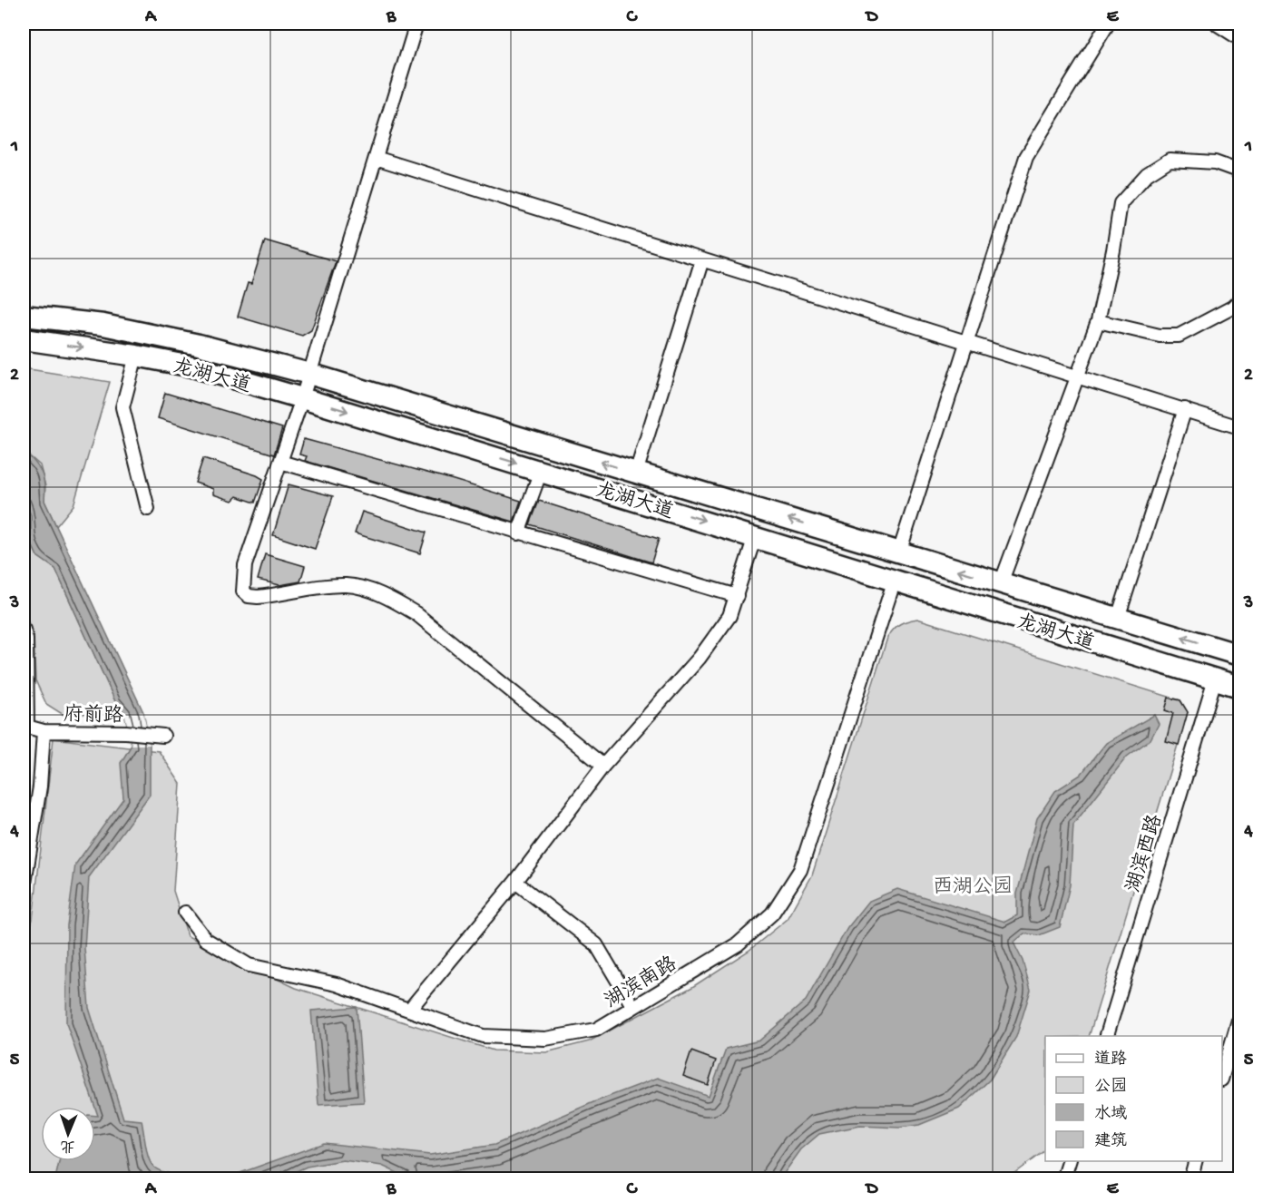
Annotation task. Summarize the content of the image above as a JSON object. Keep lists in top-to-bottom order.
{
  "streets": {
    "main road": ["龙湖大道"],
    "street": ["府前路", "湖滨西路", "湖滨南路"]
  },
  "crossings": [
    ["龙湖大道", "湖滨西路"],
    ["龙湖大道", "湖滨南路"]
  ],
  "parks": ["西湖公园"],
  "legend": [
    "道路",
    "公园",
    "水域",
    "建筑"
  ],
  "north": "bottom",
  "grid": {
    "columns": [
      "A",
      "B",
      "C",
      "D",
      "E"
    ],
    "rows": [
      "1",
      "2",
      "3",
      "4",
      "5"
    ]
  }
}
